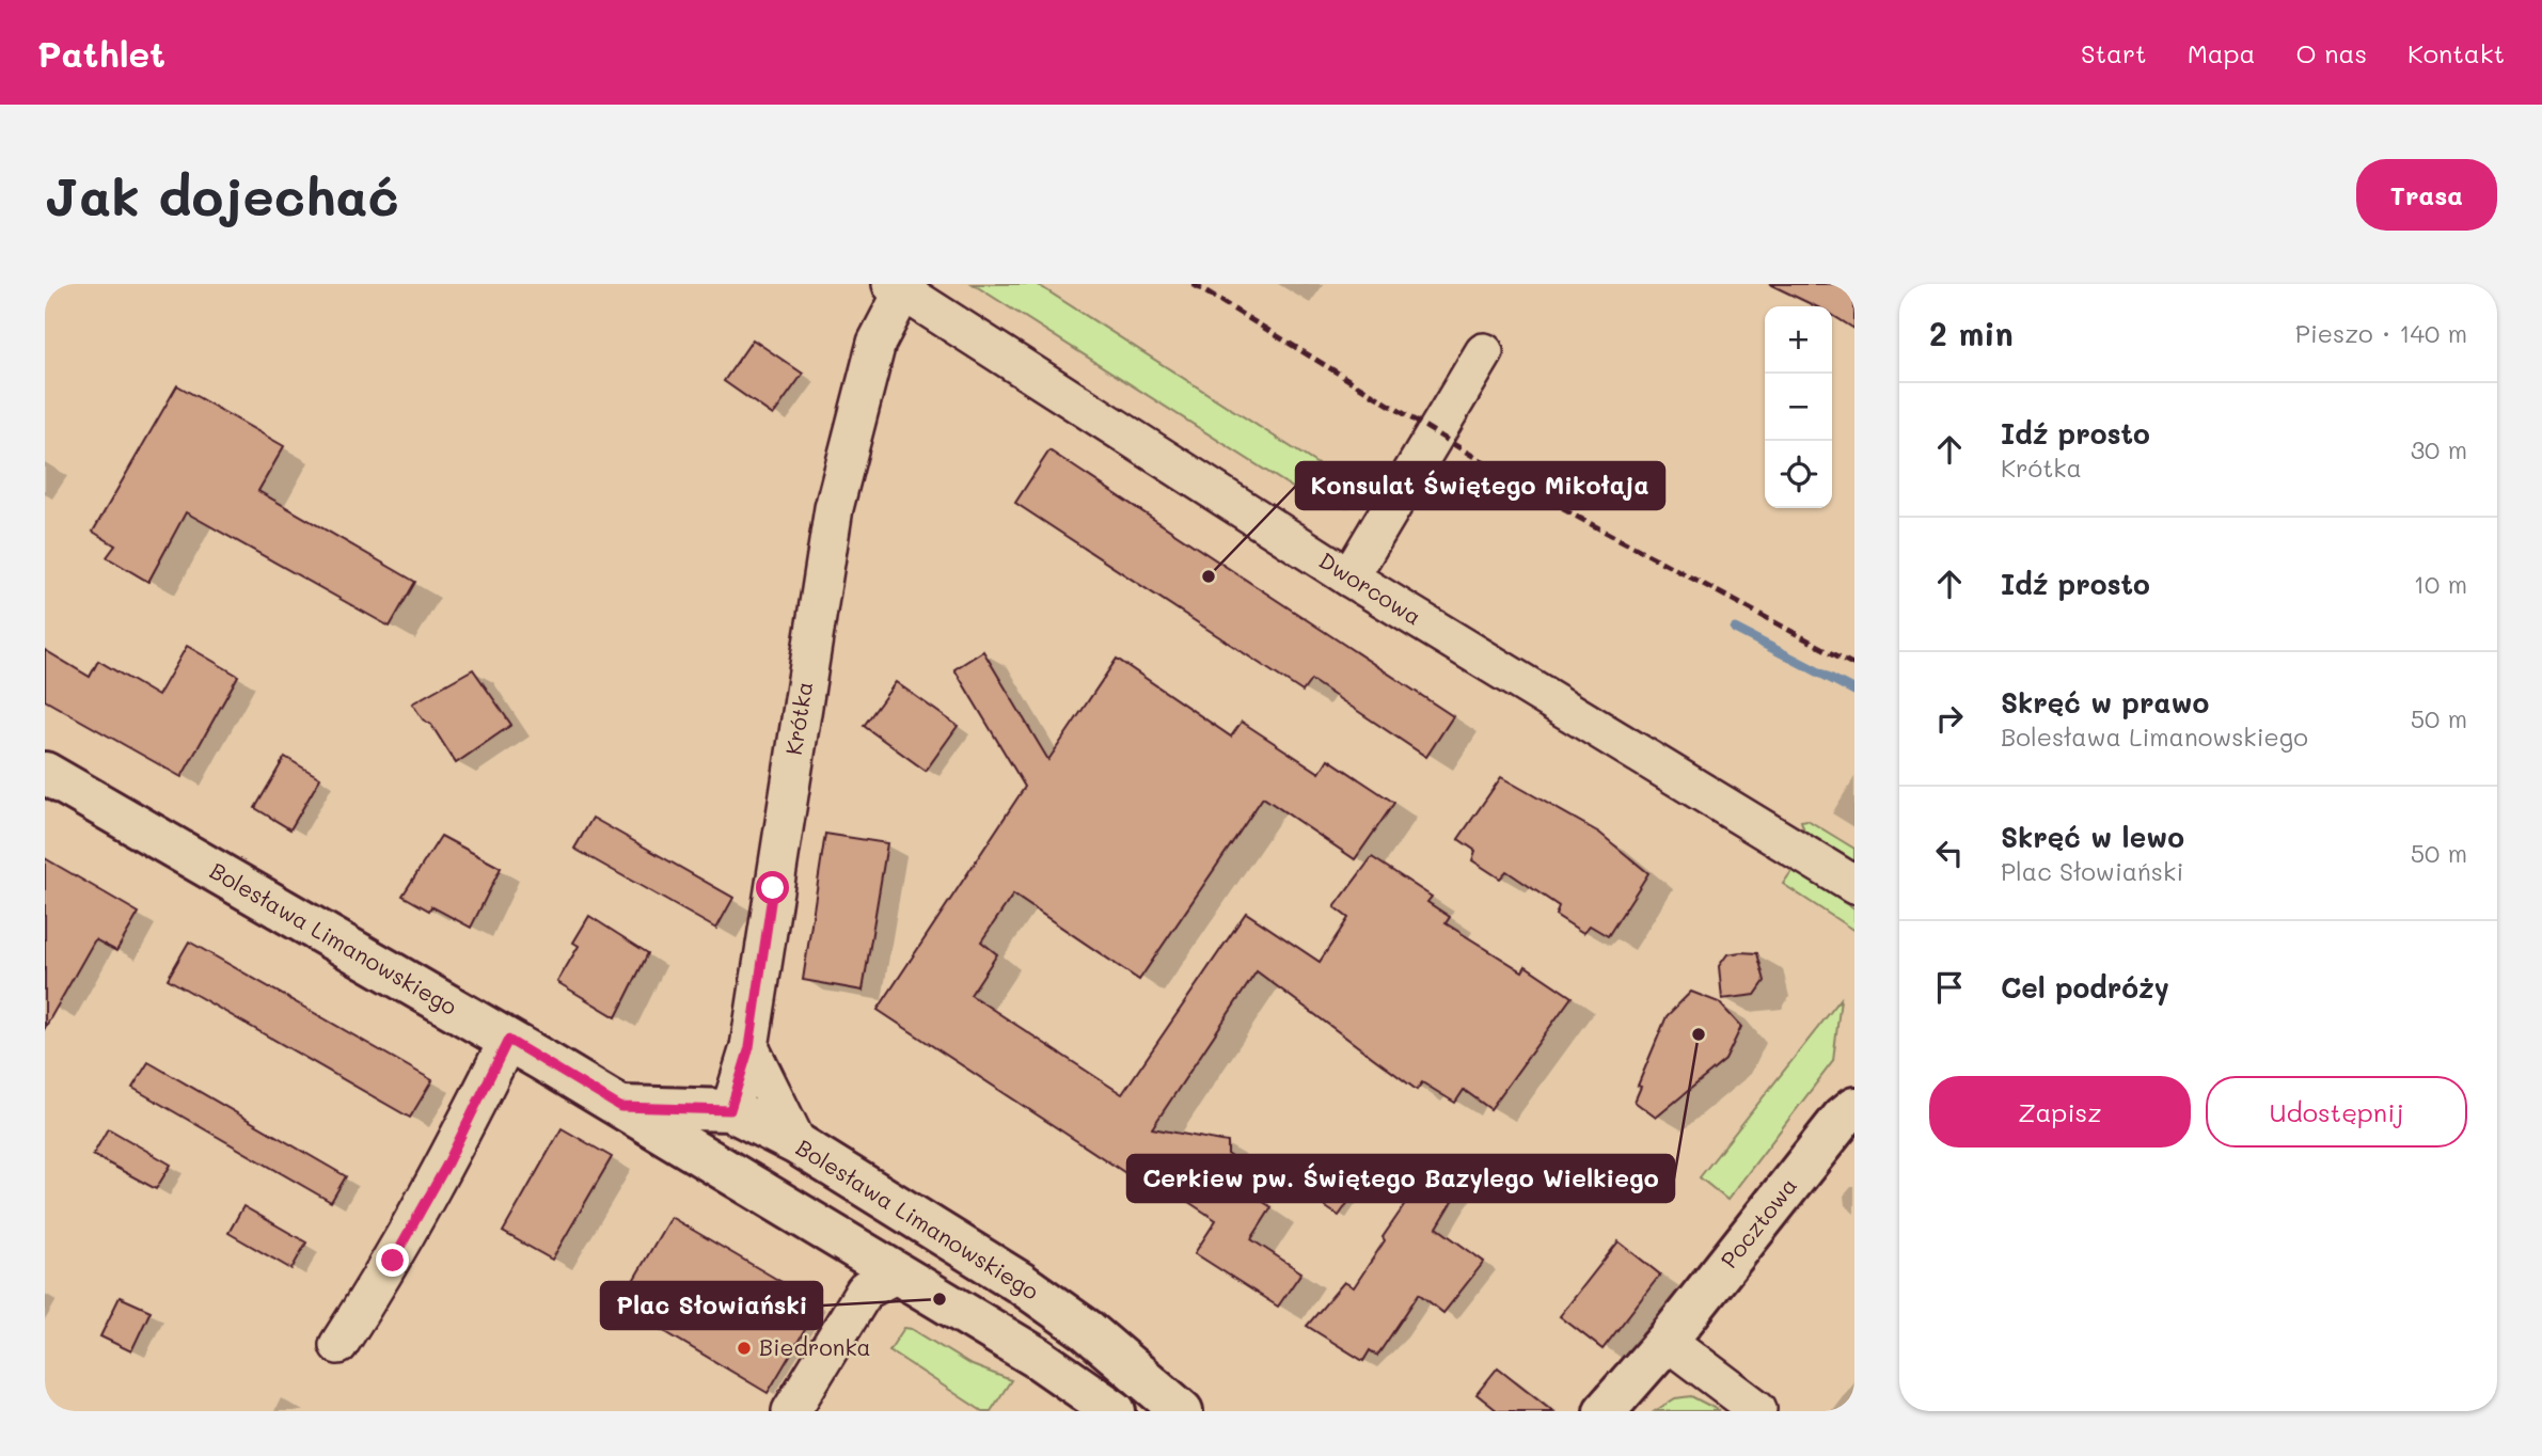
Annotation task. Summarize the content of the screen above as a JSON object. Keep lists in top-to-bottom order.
{
  "streets": {
    "street": [
      "Dworcowa",
      "Krótka",
      "Bolesława Limanowskiego",
      "Pocztowa"
    ]
  },
  "crossings": [
    ["Dworcowa", "Krótka"],
    ["Krótka", "Bolesława Limanowskiego"]
  ],
  "places": [
    "Konsulat Świętego Mikołaja",
    "Cerkiew pw. Świętego Bazylego Wielkiego",
    "Plac Słowiański",
    "Biedronka"
  ],
  "page": {
    "header": "Pathlet",
    "nav": [
      "Start",
      "Mapa",
      "O nas",
      "Kontakt"
    ],
    "buttons": [
      "Trasa",
      ["Zapisz", "Udostępnij"]
    ],
    "title": "Jak dojechać",
    "heading": ["2 min", "Pieszo · 140 m"],
    "map_buttons": ["+", "−"],
    "list": [
      ["Idź prosto", "Krótka", "30 m"],
      ["Idź prosto", "10 m"],
      ["Skręć w prawo", "Bolesława Limanowskiego", "50 m"],
      ["Skręć w lewo", "Plac Słowiański", "50 m"],
      "Cel podróży"
    ]
  }
}
